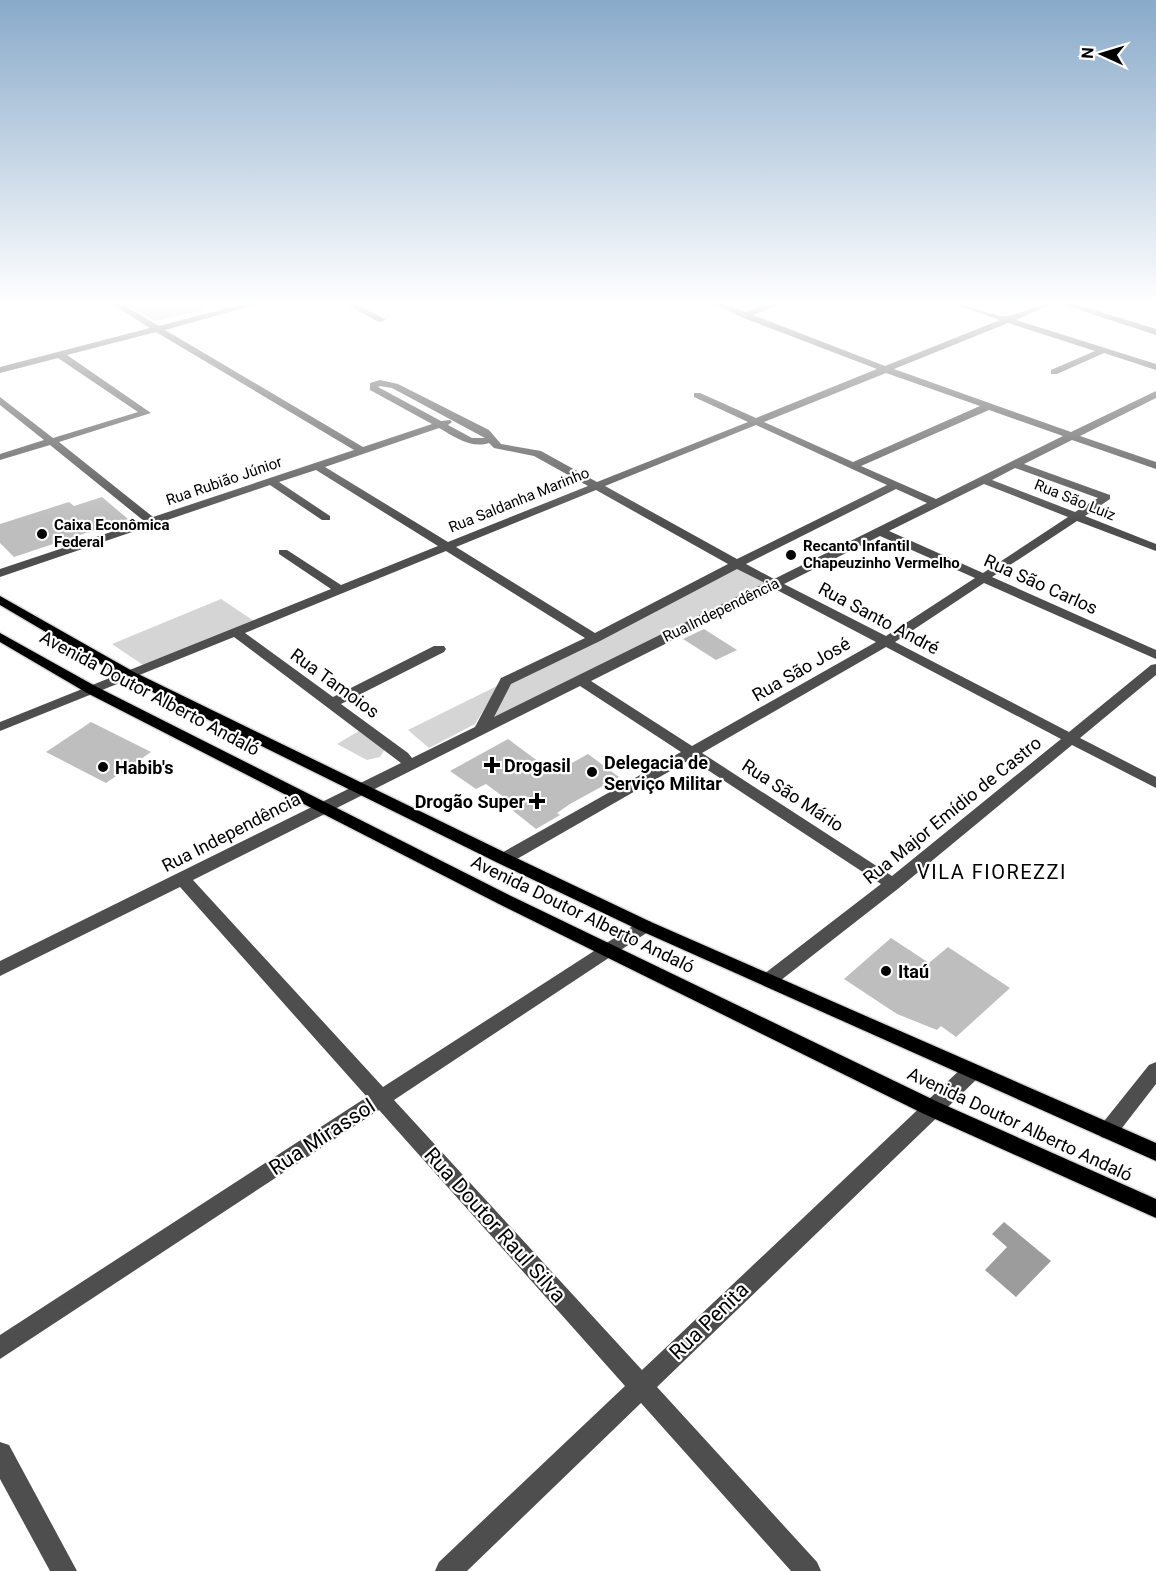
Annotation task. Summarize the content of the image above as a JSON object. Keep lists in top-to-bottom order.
{
  "streets": {
    "main road": ["Avenida Doutor Alberto Andaló"],
    "street": [
      "Rua Rubião Júnior",
      "Rua Saldanha Marinho",
      "Rua São Luiz",
      "Rua São Carlos",
      "Rua Independência",
      "Rua Santo André",
      "Rua São José",
      "Rua Tamoios",
      "Rua São Mário",
      "Rua Major Emídio de Castro",
      "Rua Mirassol",
      "Rua Doutor Raul Silva",
      "Rua Penita"
    ]
  },
  "crossings": [
    ["Rua Rubião Júnior", "Rua Santo André"],
    ["Rua Saldanha Marinho", "Rua Santo André"],
    ["Rua Saldanha Marinho", "Rua Tamoios"],
    ["Rua Saldanha Marinho", "Avenida Doutor Alberto Andaló"],
    ["Rua São Luiz", "Rua Independência"],
    ["Rua São Luiz", "Rua São José"],
    ["Rua São Carlos", "Rua Independência"],
    ["Rua São Carlos", "Rua São José"],
    ["Rua Independência", "Rua Santo André"],
    ["Rua Independência", "Rua São José"],
    ["Rua Independência", "Rua Tamoios"],
    ["Rua Independência", "Avenida Doutor Alberto Andaló"],
    ["Rua Independência", "Rua São Mário"],
    ["Rua Independência", "Rua Doutor Raul Silva"],
    ["Rua Santo André", "Rua São José"],
    ["Rua Santo André", "Rua Major Emídio de Castro"],
    ["Rua São José", "Avenida Doutor Alberto Andaló"],
    ["Rua São José", "Rua São Mário"],
    ["Avenida Doutor Alberto Andaló", "Rua Major Emídio de Castro"],
    ["Avenida Doutor Alberto Andaló", "Rua Mirassol"],
    ["Avenida Doutor Alberto Andaló", "Rua Penita"],
    ["Rua São Mário", "Rua Major Emídio de Castro"],
    ["Rua Mirassol", "Rua Doutor Raul Silva"],
    ["Rua Doutor Raul Silva", "Rua Penita"]
  ],
  "districts": ["VILA FIOREZZI"],
  "places": {
    "other": [
      "Caixa Econômica Federal",
      "Recanto Infantil Chapeuzinho Vermelho",
      "Habib's",
      "Delegacia de Serviço Militar",
      "Itaú"
    ],
    "health": ["Drogasil", "Drogão Super"]
  },
  "north": "left"
}
